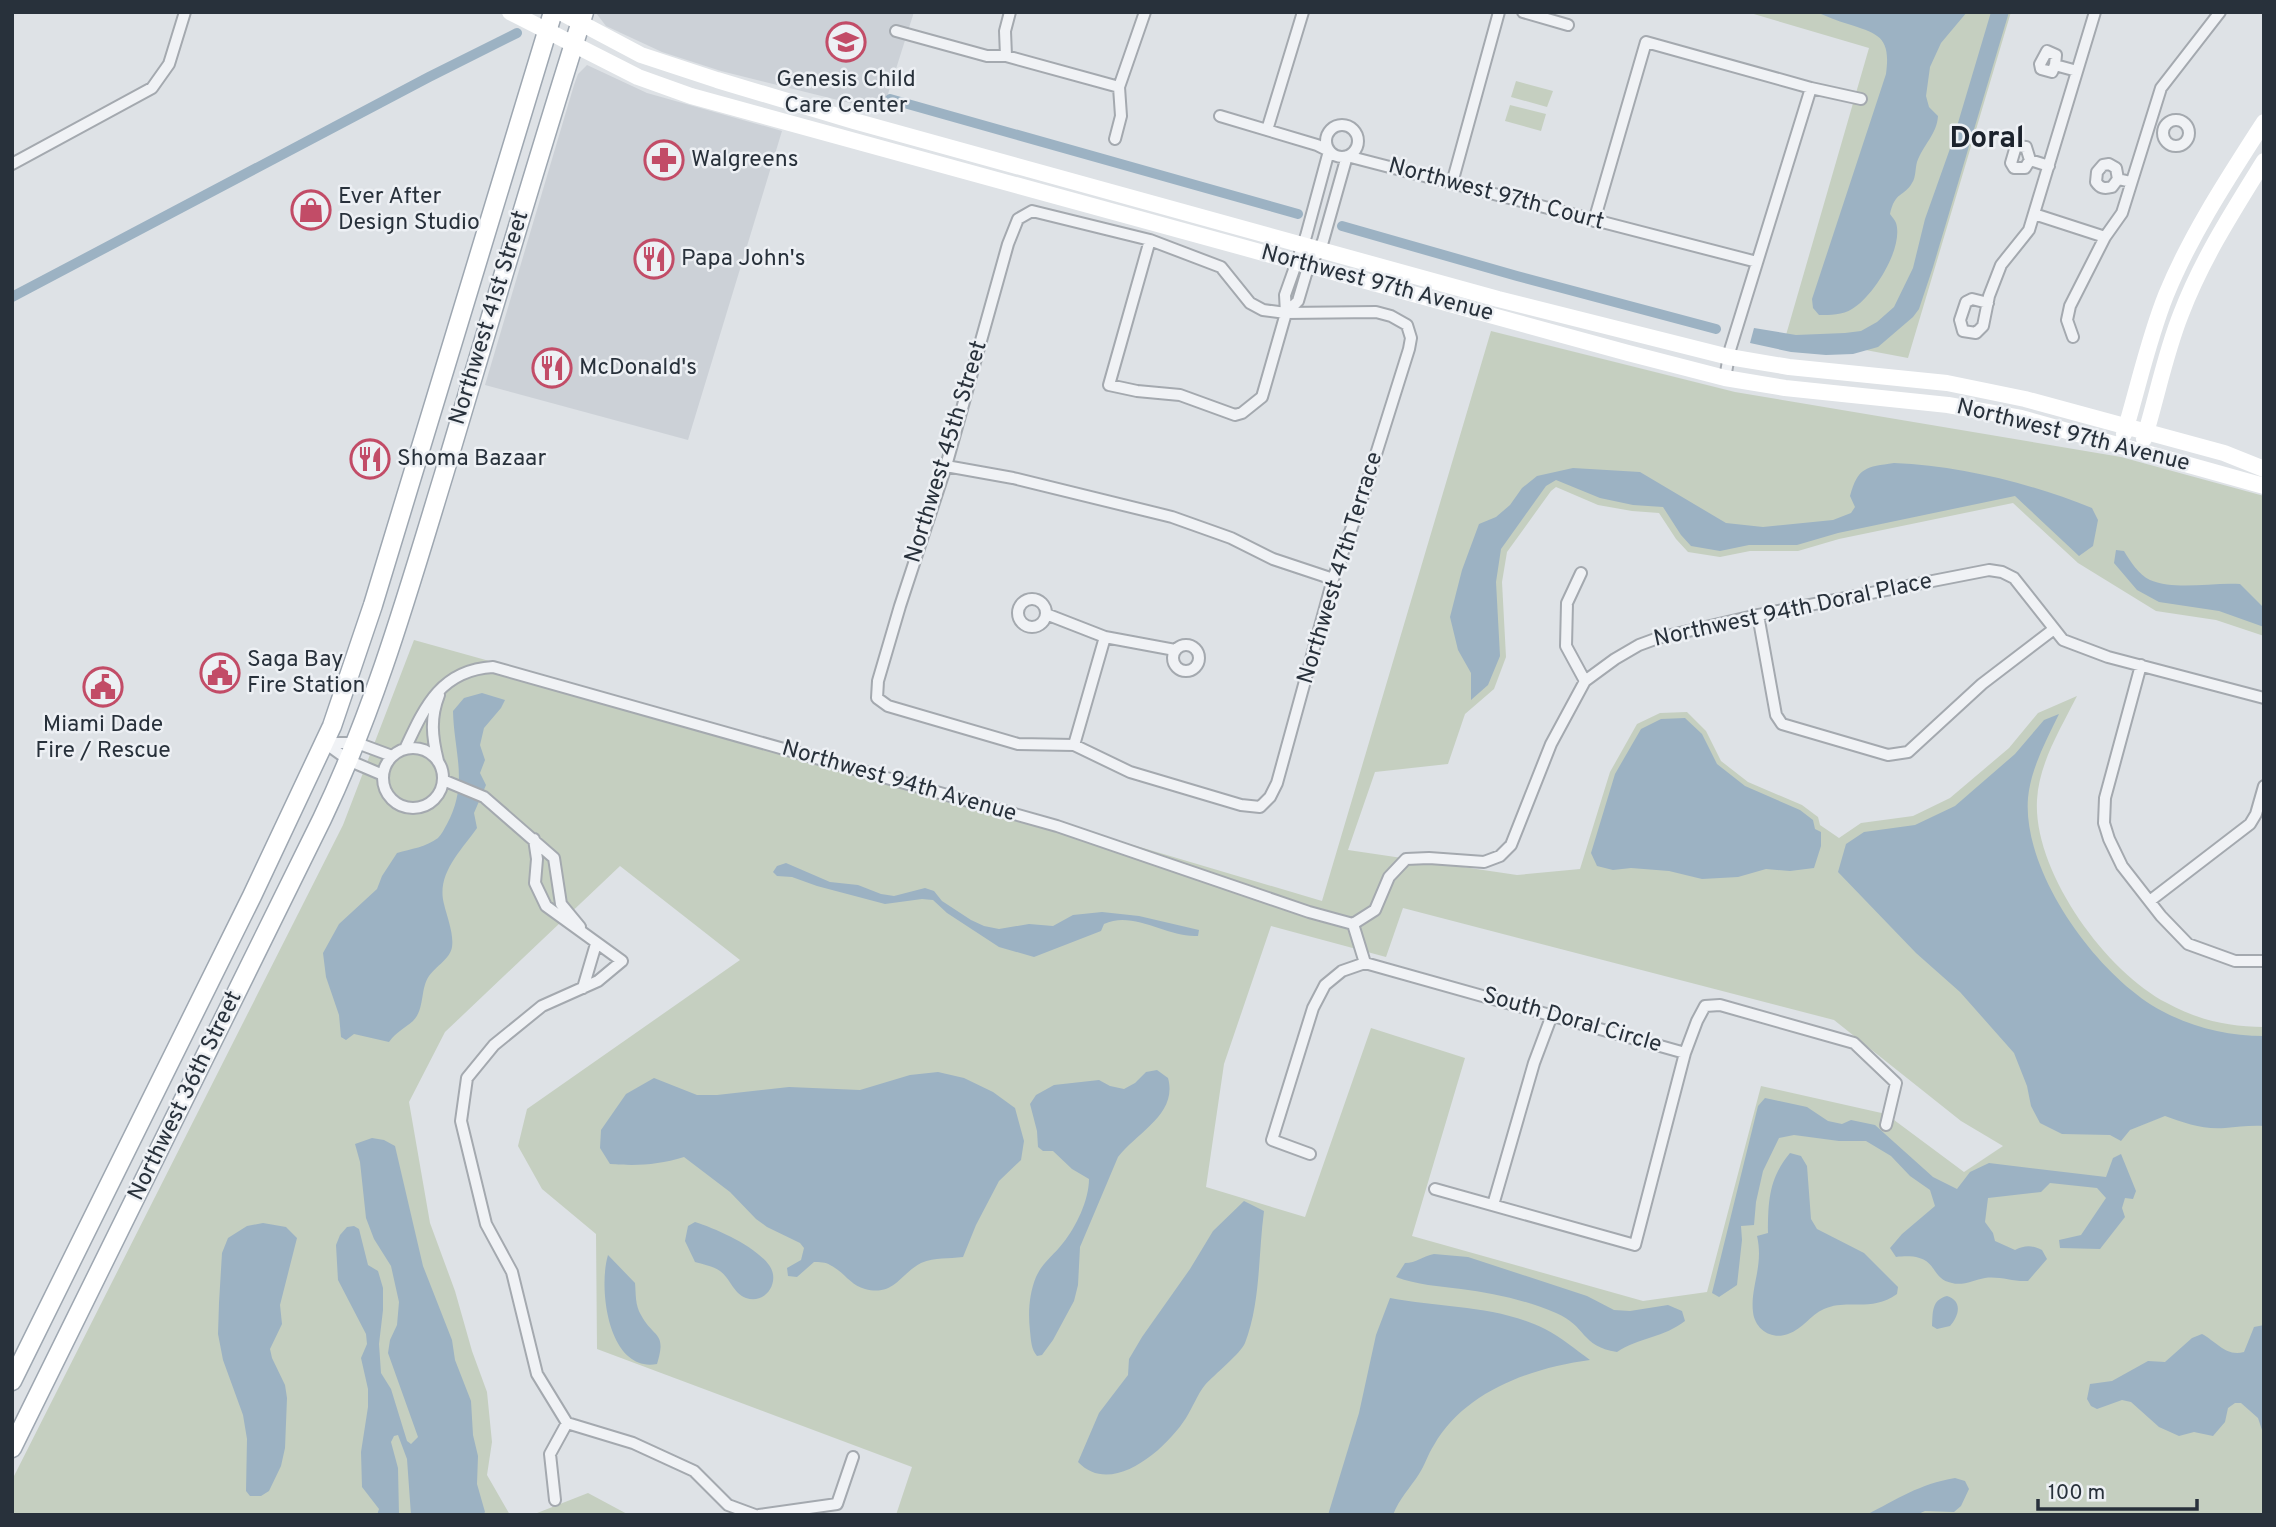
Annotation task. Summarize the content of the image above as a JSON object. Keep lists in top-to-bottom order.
{
  "streets": {
    "main road": ["Northwest 41st Street", "Northwest 36th Street"],
    "street": [
      "Northwest 97th Court",
      "Northwest 97th Avenue",
      "Northwest 45th Street",
      "Northwest 47th Terrace",
      "Northwest 94th Doral Place",
      "Northwest 94th Avenue",
      "South Doral Circle"
    ]
  },
  "crossings": [
    ["Northwest 97th Avenue", "Northwest 41st Street"],
    ["Northwest 41st Street", "Northwest 36th Street"],
    ["Northwest 45th Street", "Northwest 47th Terrace"],
    ["Northwest 94th Doral Place", "Northwest 94th Avenue"]
  ],
  "districts": ["Doral"],
  "places": {
    "school or university": ["Genesis Child Care Center"],
    "pharmacy": ["Walgreens"],
    "shop": ["Ever After Design Studio"],
    "restaurant": ["Papa John's", "McDonald's", "Shoma Bazaar"],
    "public building": ["Saga Bay Fire Station", "Miami Dade Fire / Rescue"]
  },
  "scale_bar": "100 m"
}
